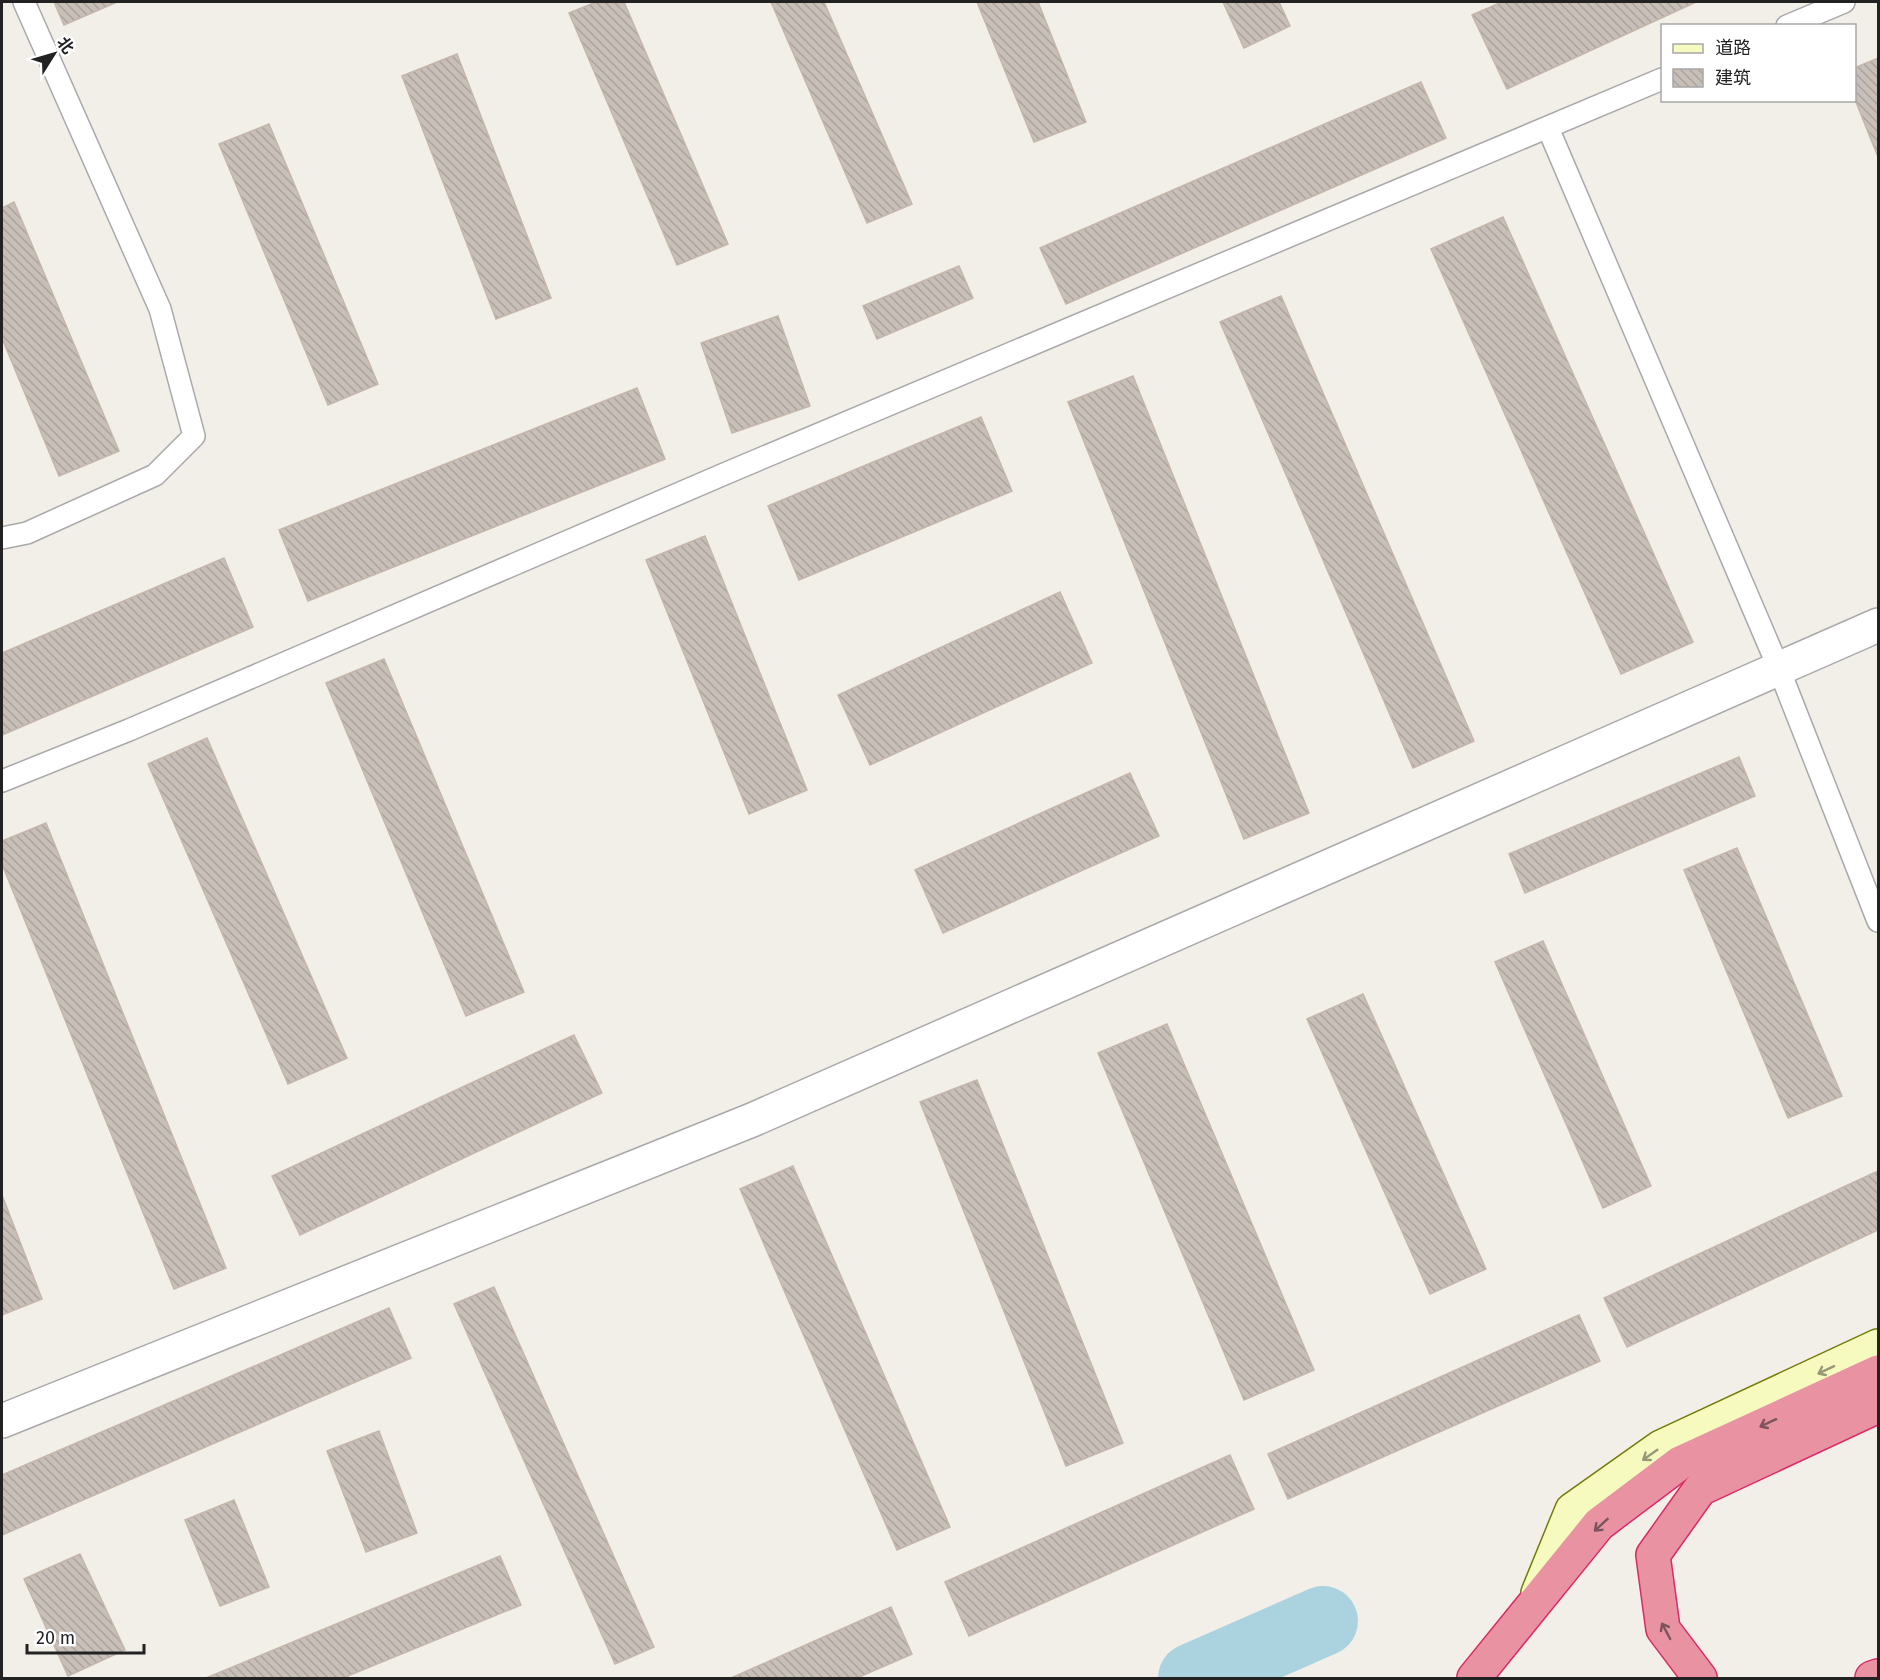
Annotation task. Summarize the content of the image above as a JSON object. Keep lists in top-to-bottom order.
{
  "legend": ["道路", "建筑"],
  "scale_bar": "20 m",
  "north": "top right"
}
